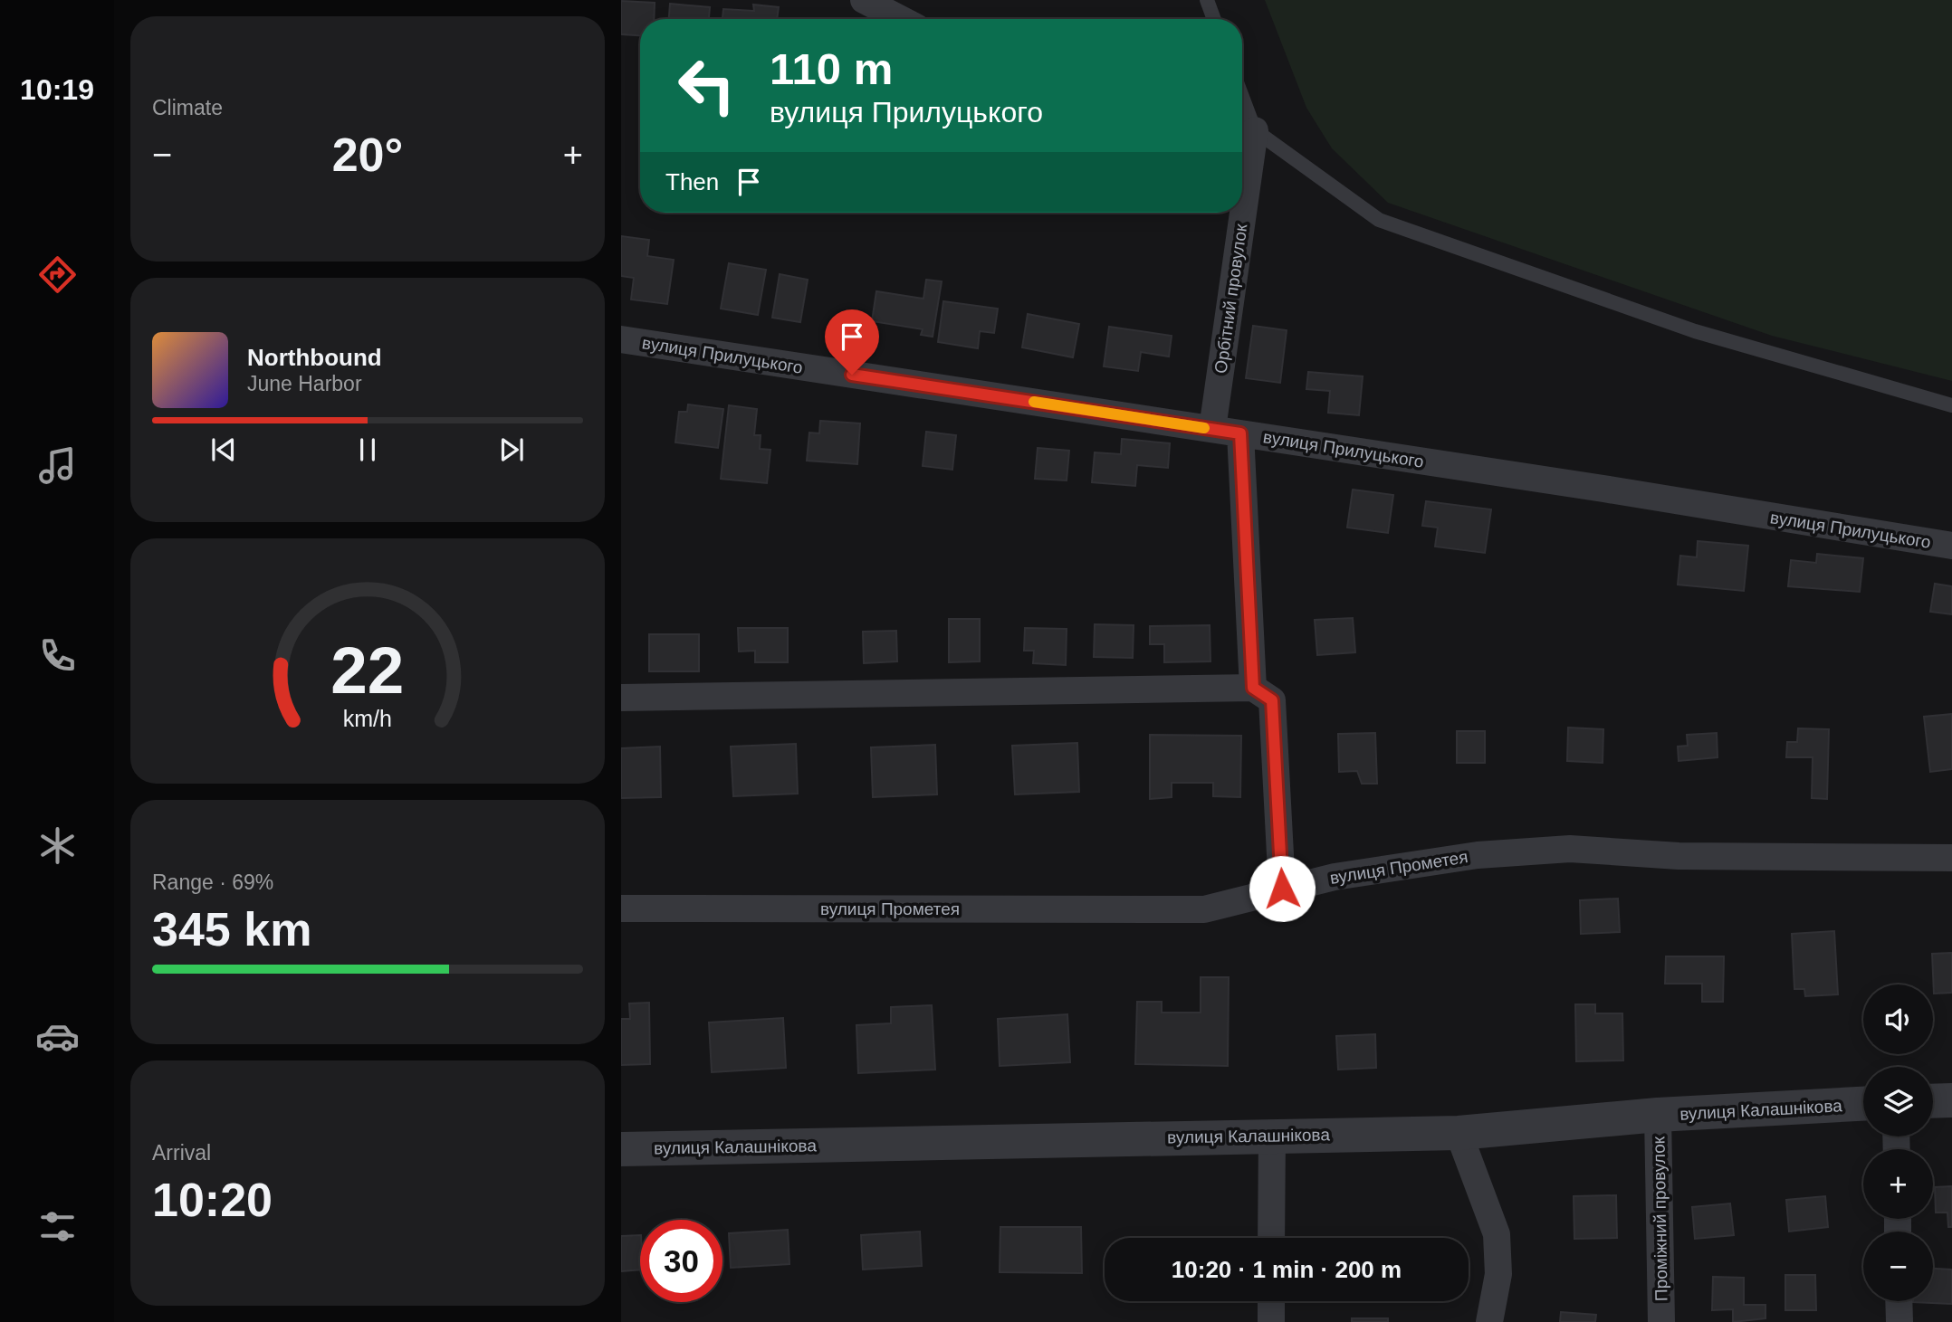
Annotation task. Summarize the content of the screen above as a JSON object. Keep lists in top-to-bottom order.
{
  "streets": {
    "street": [
      "Орбітний провулок",
      "вулиця Прилуцького",
      "вулиця Прометея",
      "вулиця Калашнікова",
      "Проміжний провулок"
    ]
  },
  "crossings": [
    ["Орбітний провулок", "вулиця Прилуцького"],
    ["вулиця Калашнікова", "Проміжний провулок"]
  ],
  "page": {
    "tabs": "10:19",
    "tile": [
      "Climate",
      ["Range · 69%", "345 km"],
      ["Arrival", "10:20"]
    ],
    "turn": ["110 m", "вулиця Прилуцького"],
    "heat": ["−", "20°", "+"],
    "then": "Then",
    "song": ["Northbound", "June Harbor"],
    "map_buttons": ["+", "−"],
    "limit": "30",
    "trip": "10:20 · 1 min · 200 m",
    "gauge": ["22", "km/h"]
  }
}
